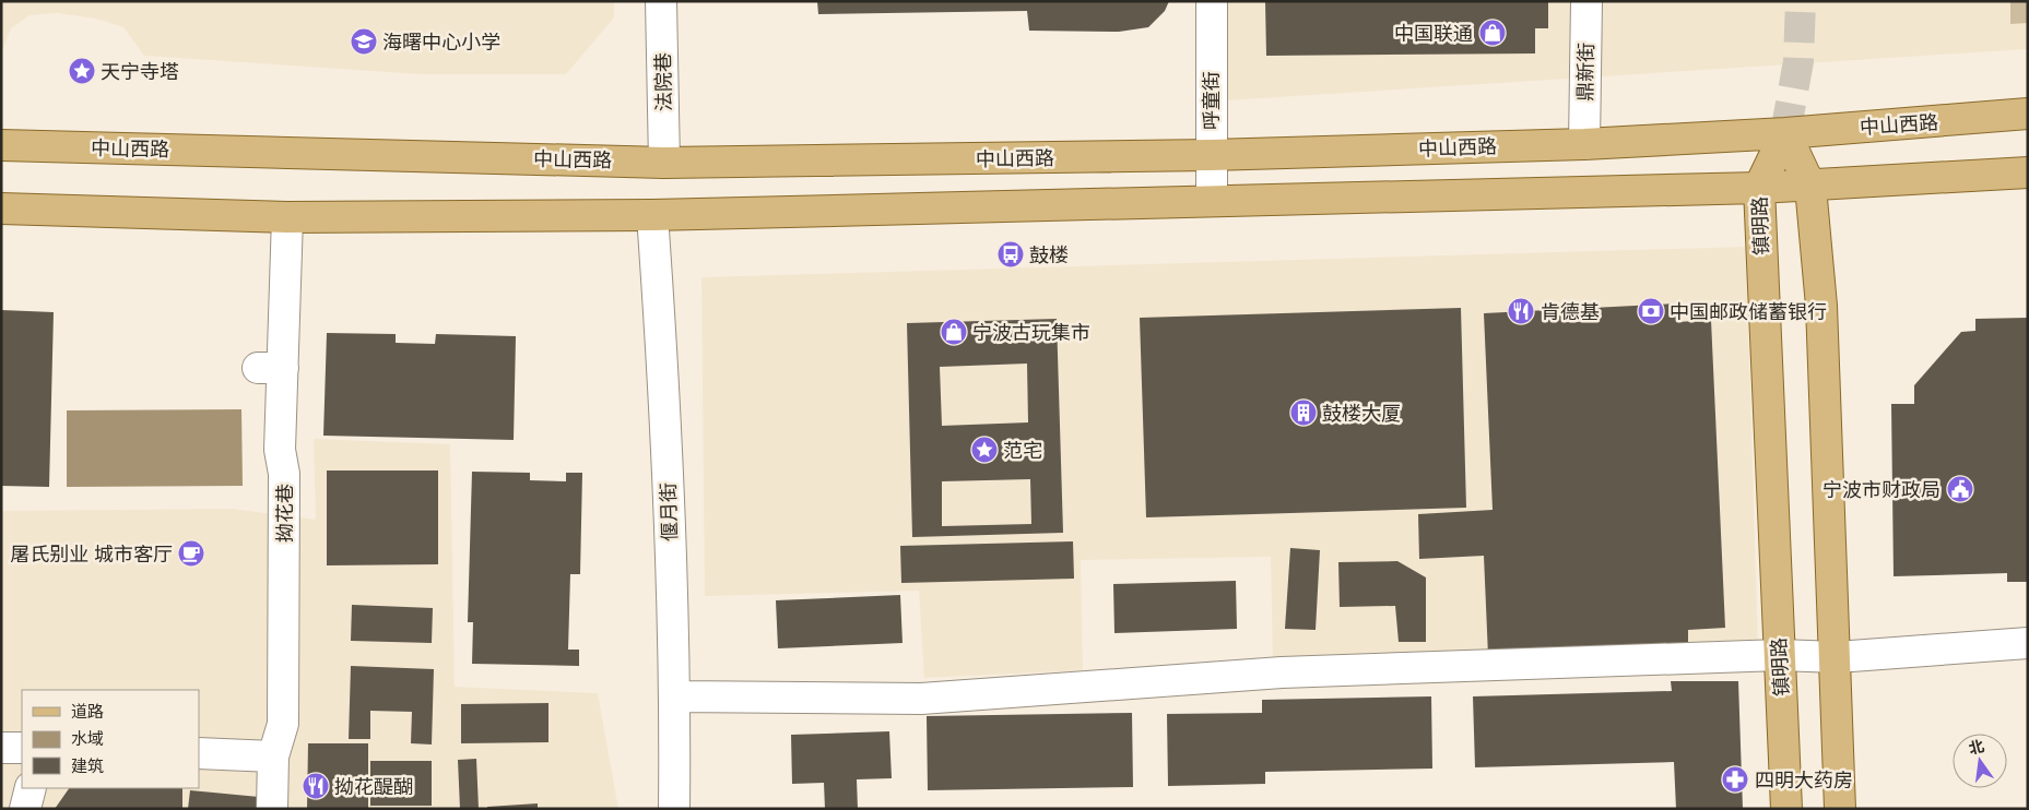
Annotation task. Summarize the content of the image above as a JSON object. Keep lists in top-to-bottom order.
{
  "streets": {
    "main road": ["中山西路", "镇明路"],
    "street": [
      "鼎新街",
      "法院巷",
      "呼童街",
      "偃月街",
      "拗花巷"
    ]
  },
  "crossings": [
    ["鼎新街", "中山西路"],
    ["法院巷", "中山西路"],
    ["呼童街", "中山西路"],
    ["中山西路", "镇明路"]
  ],
  "places": {
    "shop": ["中国联通", "宁波古玩集市"],
    "school or university": ["海曙中心小学"],
    "place": ["天宁寺塔", "范宅"],
    "bus stop": ["鼓楼"],
    "restaurant": ["肯德基", "拗花醍醐"],
    "bank": ["中国邮政储蓄银行"],
    "building": ["鼓楼大厦"],
    "public building": ["宁波市财政局"],
    "cafe": ["屠氏别业 城市客厅"],
    "pharmacy": ["四明大药房"]
  },
  "legend": ["道路", "水域", "建筑"],
  "north": "top"
}
